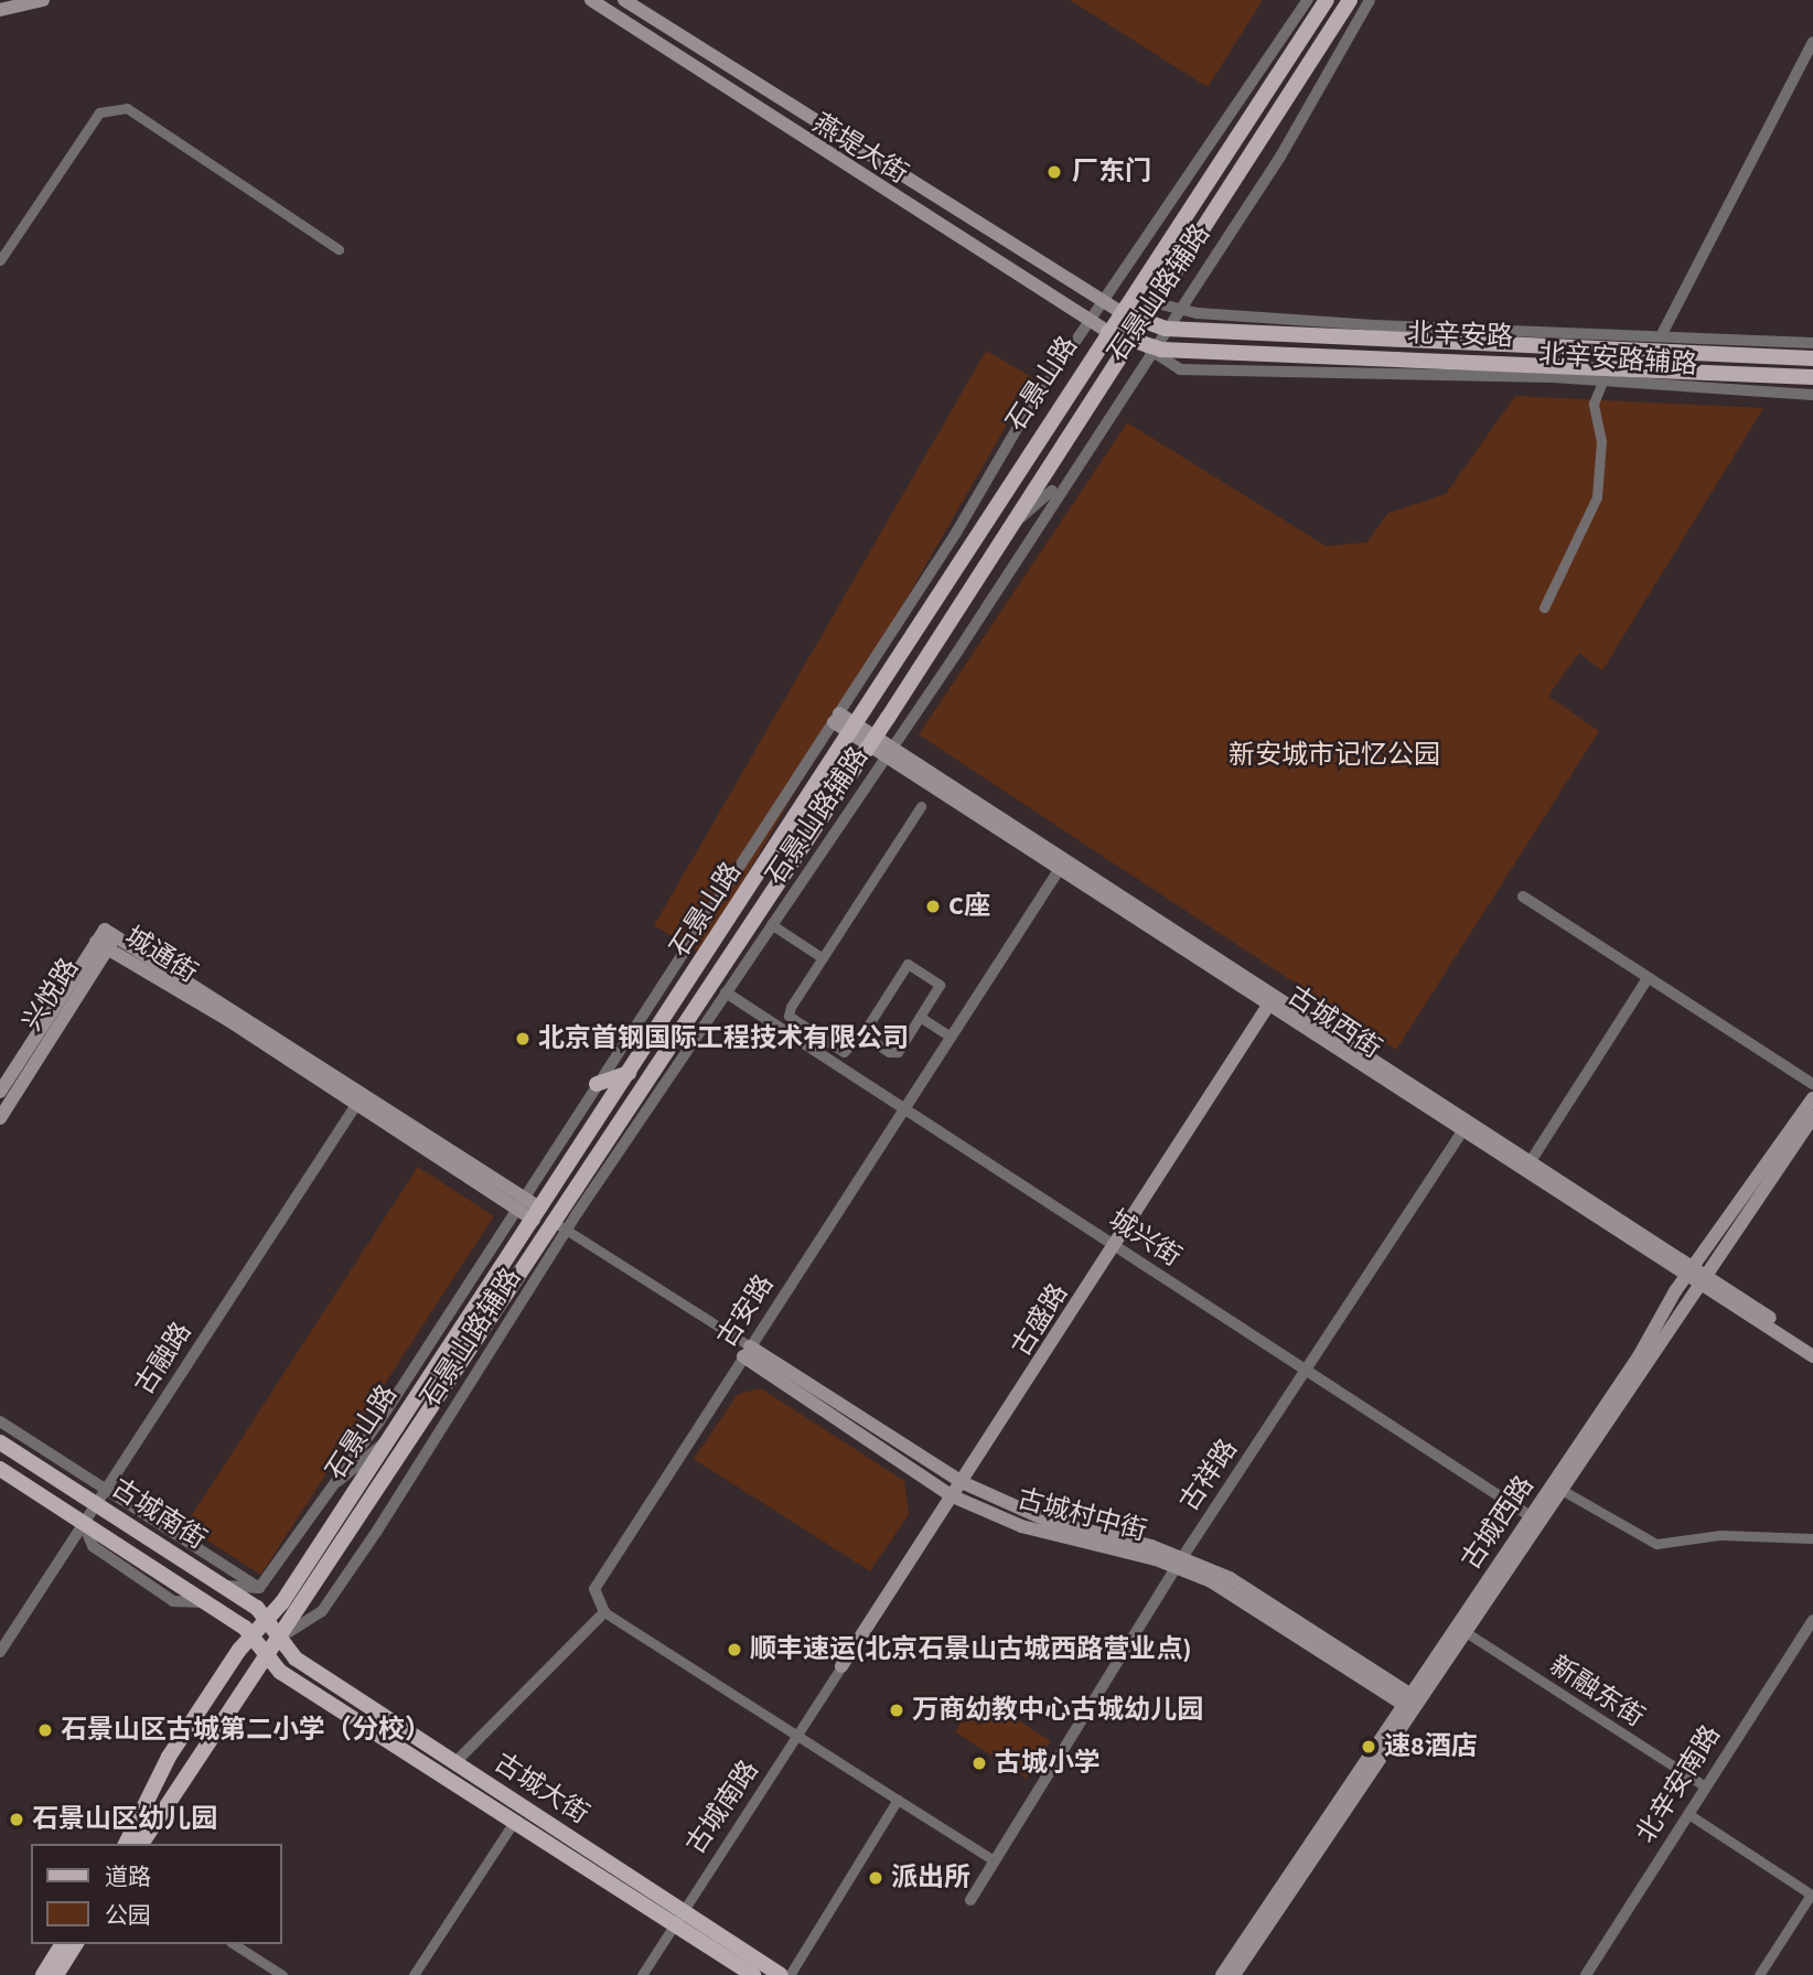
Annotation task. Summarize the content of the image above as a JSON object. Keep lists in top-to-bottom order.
{
  "streets": {
    "main road": [
      "燕堤大街",
      "北辛安路",
      "石景山路",
      "城通街",
      "兴悦路",
      "古城西街",
      "古盛路",
      "古城南街",
      "古城村中街",
      "古城西路",
      "古城大街"
    ],
    "street": [
      "石景山路辅路",
      "北辛安路辅路",
      "城兴街",
      "古安路",
      "古融路",
      "古祥路",
      "新融东街",
      "北辛安南路",
      "古城南路"
    ]
  },
  "crossings": [
    ["燕堤大街", "石景山路辅路"],
    ["燕堤大街", "北辛安路"],
    ["燕堤大街", "石景山路"],
    ["石景山路辅路", "北辛安路"],
    ["石景山路辅路", "北辛安路辅路"],
    ["石景山路辅路", "石景山路"],
    ["石景山路辅路", "城通街"],
    ["石景山路辅路", "古城西街"],
    ["石景山路辅路", "城兴街"],
    ["石景山路辅路", "古城南街"],
    ["石景山路辅路", "古城大街"],
    ["北辛安路", "北辛安路辅路"],
    ["北辛安路", "石景山路"],
    ["北辛安路辅路", "石景山路"],
    ["石景山路", "城通街"],
    ["石景山路", "古城西街"],
    ["石景山路", "古城南街"],
    ["石景山路", "古城大街"],
    ["城通街", "兴悦路"],
    ["城通街", "古融路"],
    ["古城西街", "古安路"],
    ["古城西街", "古盛路"],
    ["古城西街", "古祥路"],
    ["古城西街", "古城西路"],
    ["城兴街", "古安路"],
    ["城兴街", "古盛路"],
    ["城兴街", "古祥路"],
    ["城兴街", "古城西路"],
    ["古安路", "古城村中街"],
    ["古盛路", "古城村中街"],
    ["古盛路", "古城南路"],
    ["古融路", "古城南街"],
    ["古祥路", "古城村中街"],
    ["古城南街", "古城大街"],
    ["古城村中街", "古城西路"],
    ["古城西路", "新融东街"],
    ["新融东街", "北辛安南路"],
    ["古城大街", "古城南路"]
  ],
  "parks": ["新安城市记忆公园"],
  "places": [
    "厂东门",
    "C座",
    "北京首钢国际工程技术有限公司",
    "顺丰速运(北京石景山古城西路营业点)",
    "万商幼教中心古城幼儿园",
    "石景山区古城第二小学（分校）",
    "速8酒店",
    "古城小学",
    "石景山区幼儿园",
    "派出所"
  ],
  "legend": ["道路", "公园"]
}
